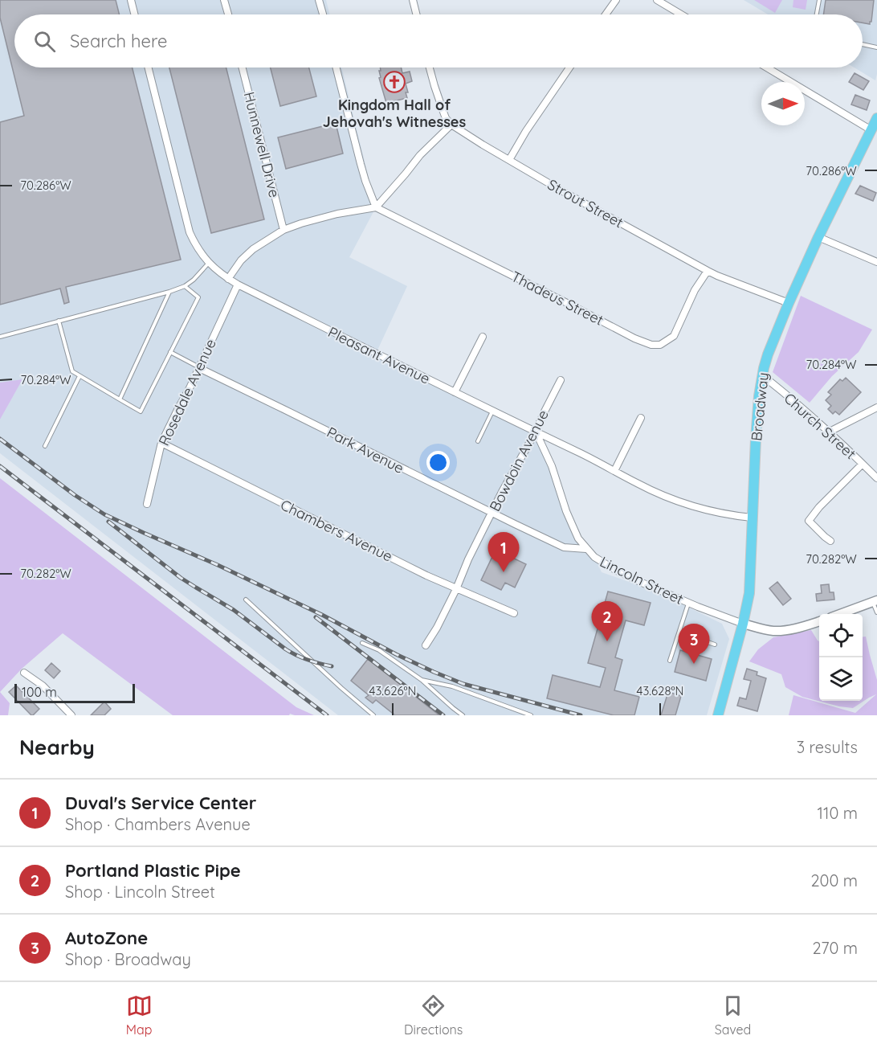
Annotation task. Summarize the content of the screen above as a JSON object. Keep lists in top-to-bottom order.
{
  "streets": {
    "main road": ["Broadway", "Lincoln Street"],
    "street": [
      "Hunnewell Drive",
      "Strout Street",
      "Thadeus Street",
      "Pleasant Avenue",
      "Rosedale Avenue",
      "Church Street",
      "Park Avenue",
      "Bowdoin Avenue",
      "Chambers Avenue"
    ]
  },
  "crossings": [
    ["Strout Street", "Thadeus Street"],
    ["Strout Street", "Broadway"],
    ["Pleasant Avenue", "Rosedale Avenue"],
    ["Pleasant Avenue", "Broadway"],
    ["Pleasant Avenue", "Bowdoin Avenue"],
    ["Pleasant Avenue", "Lincoln Street"],
    ["Rosedale Avenue", "Park Avenue"],
    ["Rosedale Avenue", "Chambers Avenue"],
    ["Broadway", "Church Street"],
    ["Broadway", "Lincoln Street"],
    ["Park Avenue", "Bowdoin Avenue"],
    ["Park Avenue", "Lincoln Street"],
    ["Bowdoin Avenue", "Chambers Avenue"],
    ["Bowdoin Avenue", "Lincoln Street"]
  ],
  "places": {
    "church": ["Kingdom Hall of Jehovah's Witnesses"]
  },
  "scale_bar": "100 m",
  "north": "right",
  "page": {
    "search": "Search here",
    "pins": ["1", "2", "3"],
    "scale": "100 m",
    "heading": ["Nearby", "3 results"],
    "list": [
      {
        "mark": "1",
        "name": "Duval's Service Center",
        "note": "Shop · Chambers Avenue",
        "value": "110 m"
      },
      {
        "mark": "2",
        "name": "Portland Plastic Pipe",
        "note": "Shop · Lincoln Street",
        "value": "200 m"
      },
      {
        "mark": "3",
        "name": "AutoZone",
        "note": "Shop · Broadway",
        "value": "270 m"
      }
    ],
    "nav": ["Map", "Directions", "Saved"]
  },
  "coordinates": [
    "70.286°W",
    "70.284°W",
    "70.282°W",
    "43.626°N",
    "43.628°N"
  ]
}
